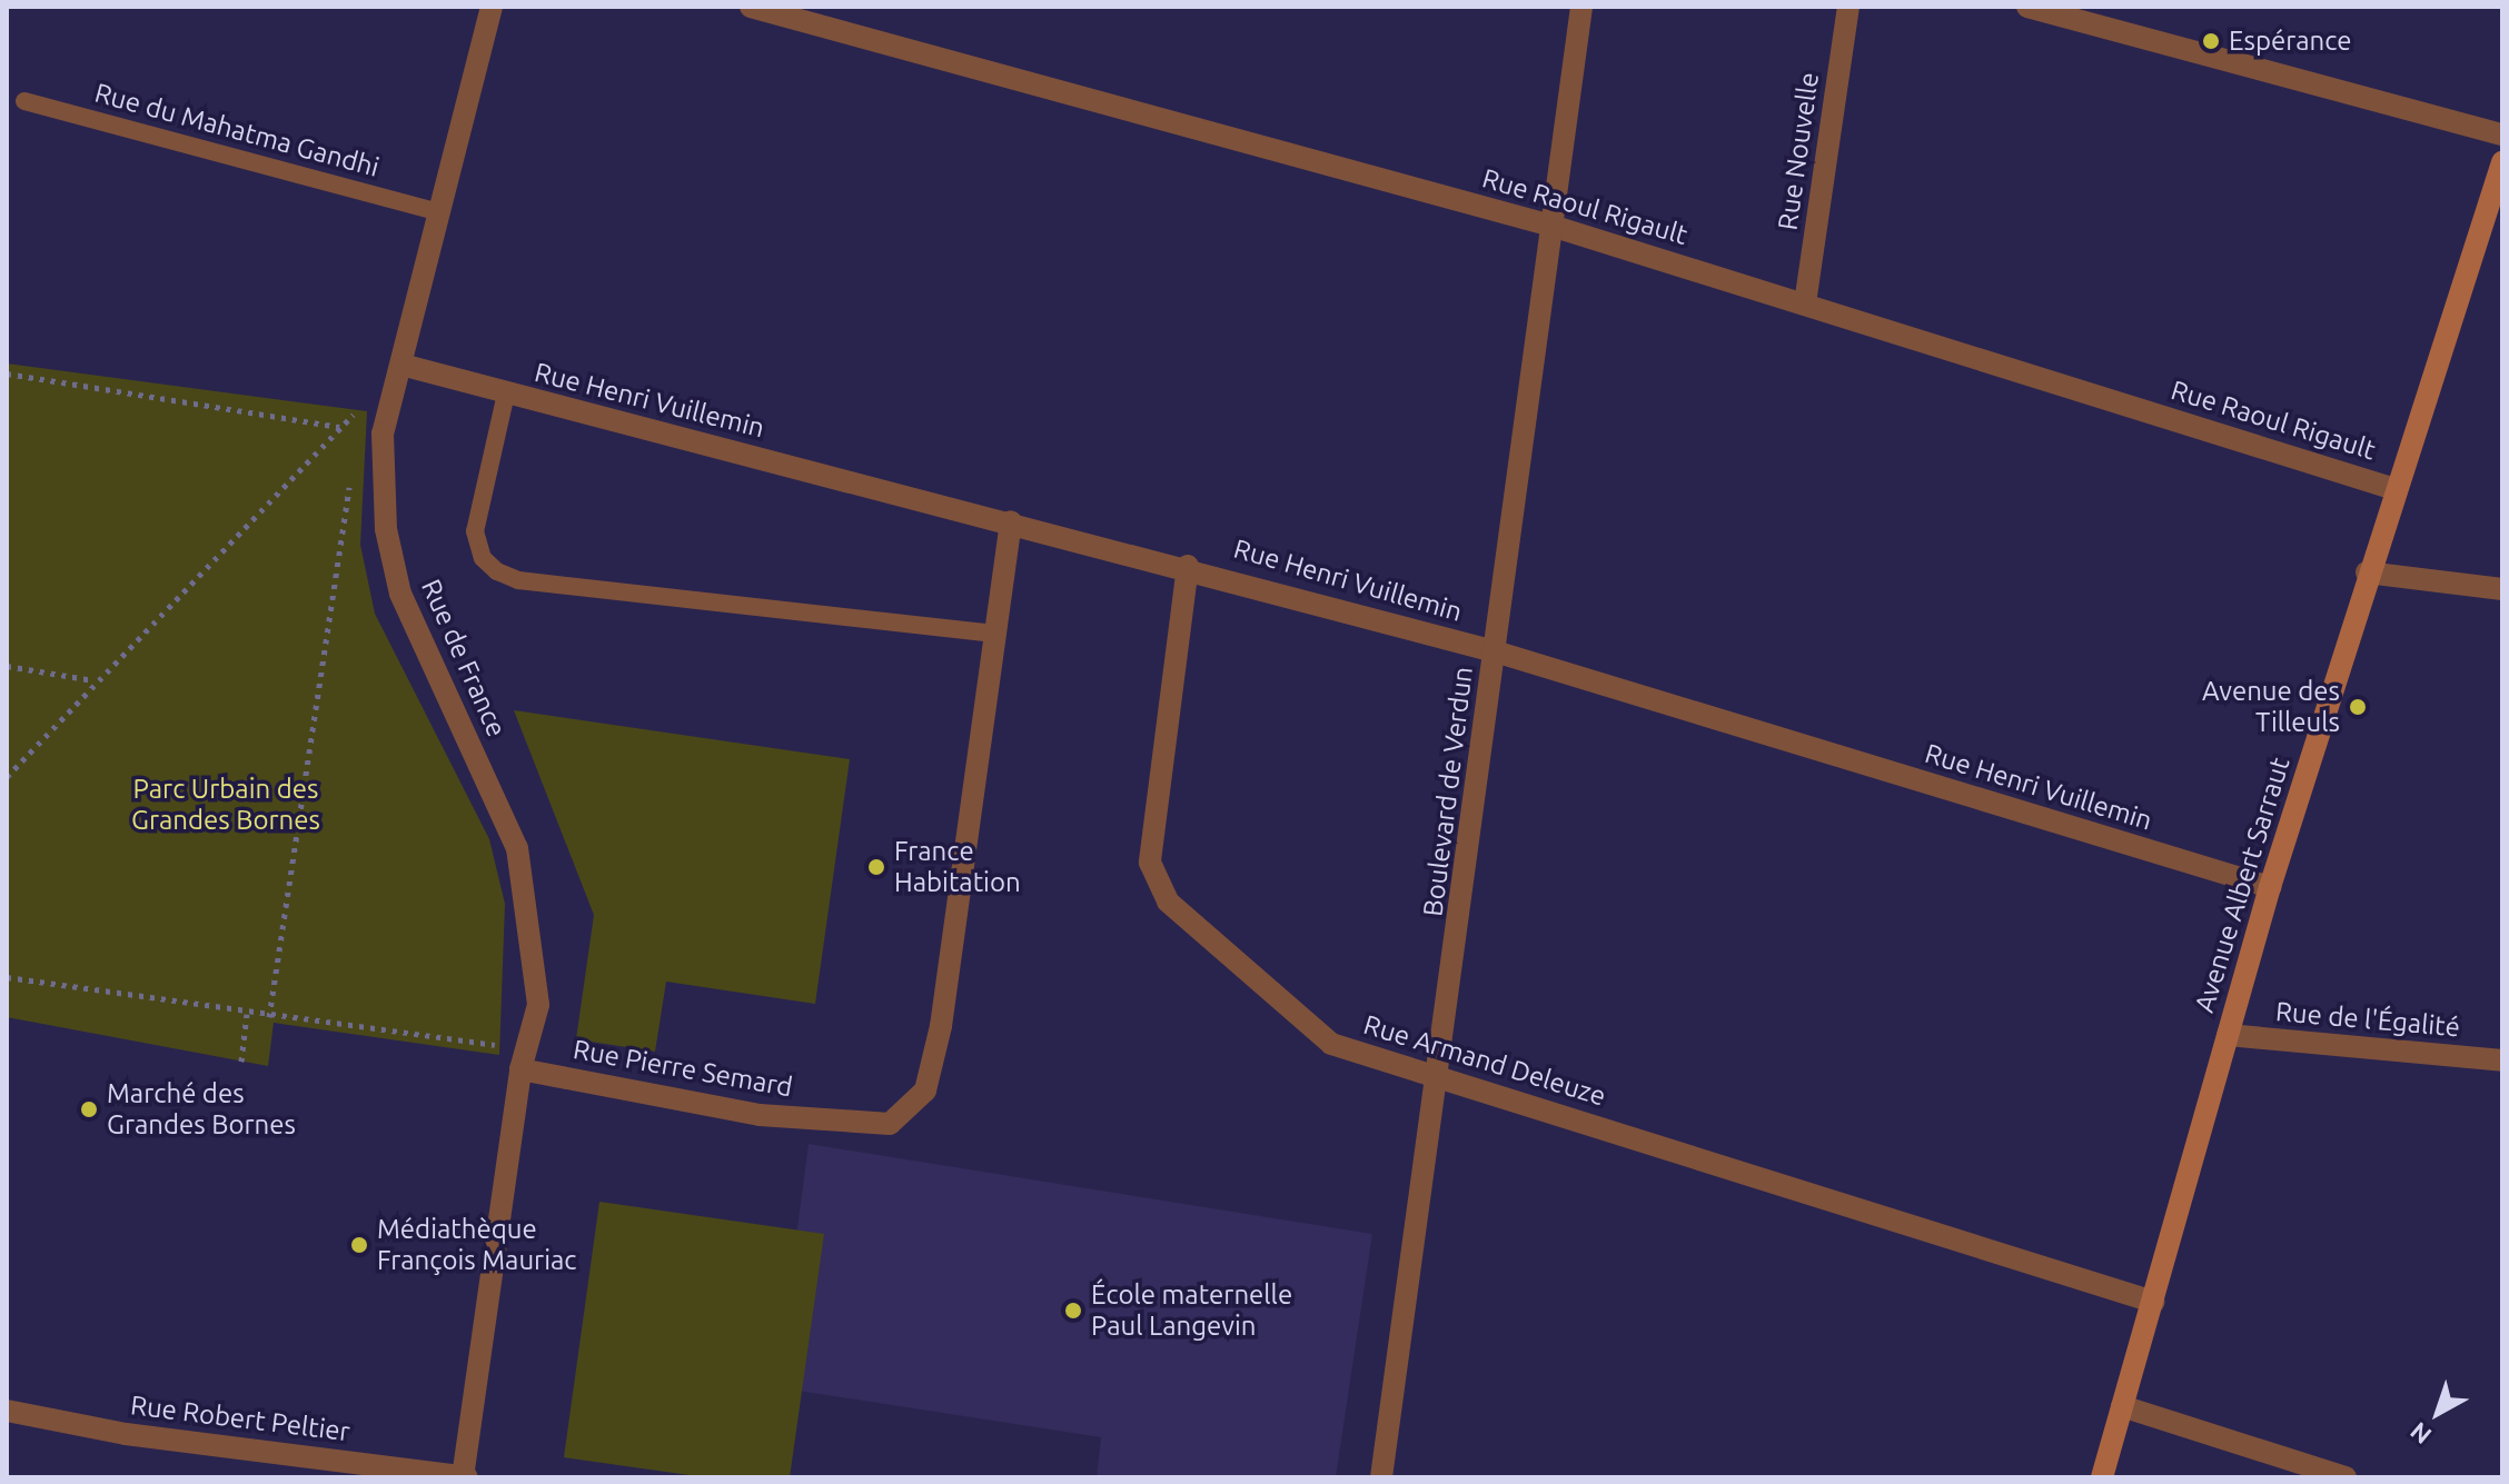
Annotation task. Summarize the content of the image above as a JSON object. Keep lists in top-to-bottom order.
{
  "streets": {
    "street": [
      "Rue Nouvelle",
      "Rue Raoul Rigault",
      "Rue Henri Vuillemin",
      "Rue de France",
      "Boulevard de Verdun",
      "Avenue Albert Sarraut",
      "Rue de l'Égalité",
      "Rue Armand Deleuze",
      "Rue Pierre Semard",
      "Rue Robert Peltier"
    ],
    "lane": ["Rue du Mahatma Gandhi"]
  },
  "crossings": [
    ["Rue du Mahatma Gandhi", "Rue de France"],
    ["Rue Nouvelle", "Rue Raoul Rigault"],
    ["Rue Raoul Rigault", "Boulevard de Verdun"],
    ["Rue Raoul Rigault", "Avenue Albert Sarraut"],
    ["Rue Henri Vuillemin", "Rue de France"],
    ["Rue Henri Vuillemin", "Boulevard de Verdun"],
    ["Rue Henri Vuillemin", "Avenue Albert Sarraut"],
    ["Rue Henri Vuillemin", "Rue Armand Deleuze"],
    ["Rue Henri Vuillemin", "Rue Pierre Semard"],
    ["Rue de France", "Rue Pierre Semard"],
    ["Boulevard de Verdun", "Rue Armand Deleuze"],
    ["Avenue Albert Sarraut", "Rue de l'Égalité"],
    ["Avenue Albert Sarraut", "Rue Armand Deleuze"]
  ],
  "parks": ["Parc Urbain des Grandes Bornes"],
  "places": [
    "Espérance",
    "Avenue des Tilleuls",
    "France Habitation",
    "Marché des Grandes Bornes",
    "Médiathèque François Mauriac",
    "École maternelle Paul Langevin"
  ],
  "north": "bottom left"
}
